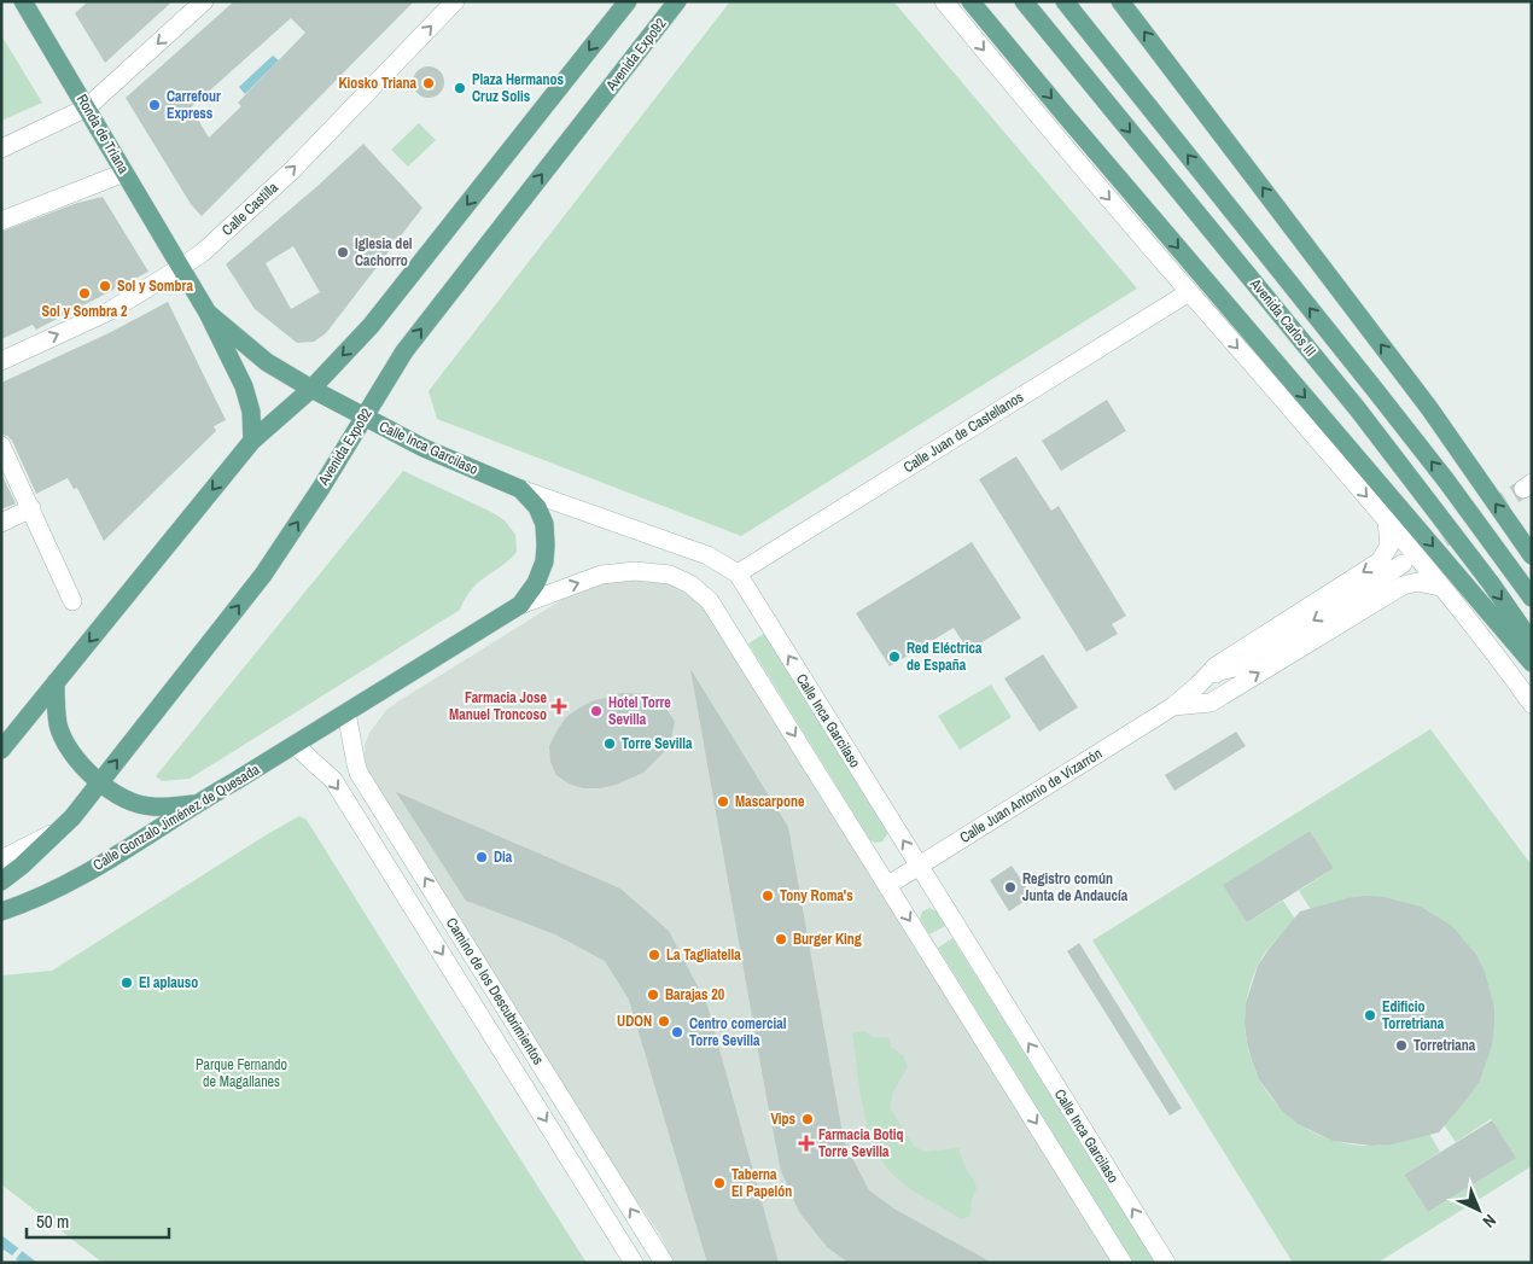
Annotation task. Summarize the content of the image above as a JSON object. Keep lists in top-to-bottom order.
{
  "streets": {
    "main road": [
      "Avenida Expo´92",
      "Ronda de Triana",
      "Avenida Carlos III",
      "Calle Inca Garcilaso",
      "Calle Gonzalo Jiménez de Quesada"
    ],
    "street": [
      "Calle Castilla",
      "Calle Juan de Castellanos",
      "Calle Juan Antonio de Vizarrón",
      "Camino de los Descubrimientos"
    ]
  },
  "crossings": [
    ["Avenida Expo´92", "Calle Inca Garcilaso"],
    ["Ronda de Triana", "Calle Castilla"],
    ["Ronda de Triana", "Calle Inca Garcilaso"],
    ["Calle Juan de Castellanos", "Calle Inca Garcilaso"],
    ["Calle Inca Garcilaso", "Calle Juan Antonio de Vizarrón"],
    ["Calle Gonzalo Jiménez de Quesada", "Camino de los Descubrimientos"]
  ],
  "one_way": ["Calle Castilla", "Calle Inca Garcilaso"],
  "parks": ["Parque Fernando de Magallanes"],
  "places": {
    "other": [
      "Kiosko Triana",
      "Plaza Hermanos Cruz Solis",
      "Carrefour Express",
      "Iglesia del Cachorro",
      "Sol y Sombra",
      "Sol y Sombra 2",
      "Red Eléctrica de España",
      "Hotel Torre Sevilla",
      "Torre Sevilla",
      "Mascarpone",
      "Dia",
      "Registro común Junta de Andaucía",
      "Tony Roma's",
      "Burger King",
      "La Tagliatella",
      "El aplauso",
      "Barajas 20",
      "Edificio Torretriana",
      "UDON",
      "Centro comercial Torre Sevilla",
      "Torretriana",
      "Vips",
      "Taberna El Papelón"
    ],
    "health": ["Farmacia Jose Manuel Troncoso", "Farmacia Botiq Torre Sevilla"]
  },
  "scale_bar": "50 m",
  "north": "bottom right"
}
